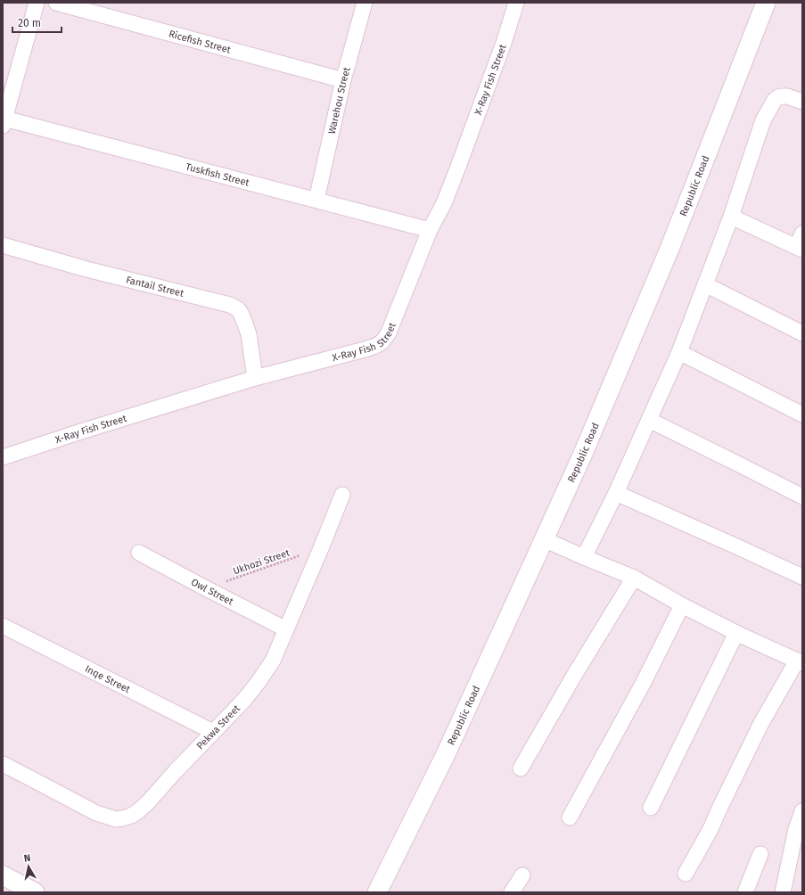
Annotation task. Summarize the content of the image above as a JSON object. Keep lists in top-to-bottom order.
{
  "streets": {
    "street": [
      "Ricefish Street",
      "X-Ray Fish Street",
      "Warehou Street",
      "Tuskfish Street",
      "Republic Road",
      "Fantail Street",
      "Owl Street",
      "Inqe Street",
      "Pekwa Street"
    ],
    "path": ["Ukhozi Street"]
  },
  "crossings": [
    ["Ricefish Street", "Warehou Street"],
    ["X-Ray Fish Street", "Tuskfish Street"],
    ["X-Ray Fish Street", "Fantail Street"],
    ["Warehou Street", "Tuskfish Street"],
    ["Ukhozi Street", "Owl Street"],
    ["Ukhozi Street", "Pekwa Street"],
    ["Owl Street", "Pekwa Street"],
    ["Inqe Street", "Pekwa Street"]
  ],
  "scale_bar": "20 m",
  "north": "top"
}
